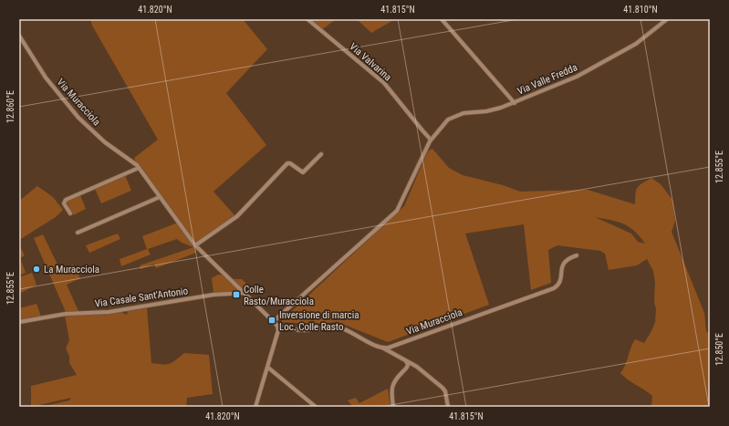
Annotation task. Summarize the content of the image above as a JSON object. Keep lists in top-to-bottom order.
{
  "streets": {
    "street": [
      "Via Valvarina",
      "Via Valle Fredda",
      "Via Muracciola",
      "Via Casale Sant'Antonio"
    ]
  },
  "crossings": [
    ["Via Valvarina", "Via Valle Fredda"],
    ["Via Valle Fredda", "Via Muracciola"],
    ["Via Muracciola", "Via Casale Sant'Antonio"]
  ],
  "places": {
    "other": ["La Muracciola"],
    "transit": ["Colle Rasto/Muracciola", "Inversione di marcia Loc. Colle Rasto"]
  },
  "coordinates": [
    "41.820°N",
    "41.815°N",
    "41.810°N",
    "12.860°E",
    "12.855°E",
    "12.850°E"
  ]
}
